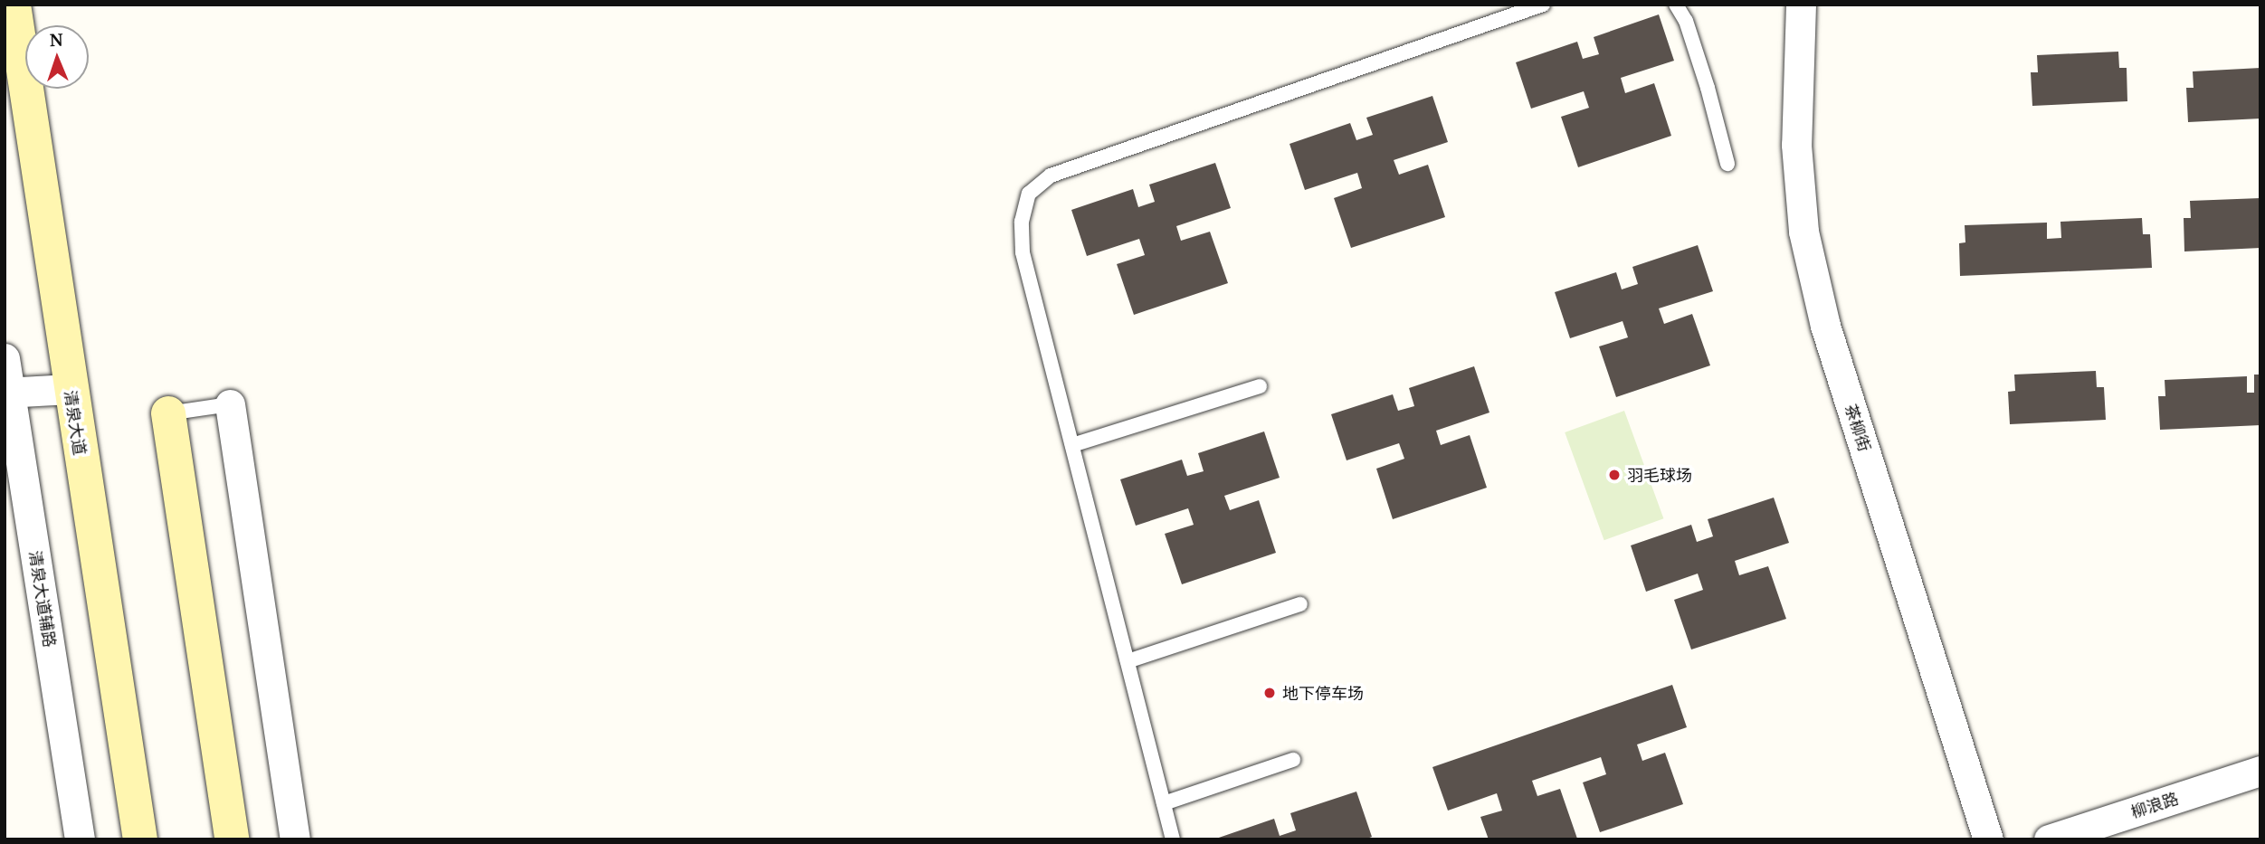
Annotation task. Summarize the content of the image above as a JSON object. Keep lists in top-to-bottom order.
{
  "streets": {
    "main road": ["清泉大道"],
    "street": ["茶柳街", "清泉大道辅路", "柳浪路"]
  },
  "places": ["羽毛球场", "地下停车场"],
  "north": "top"
}
